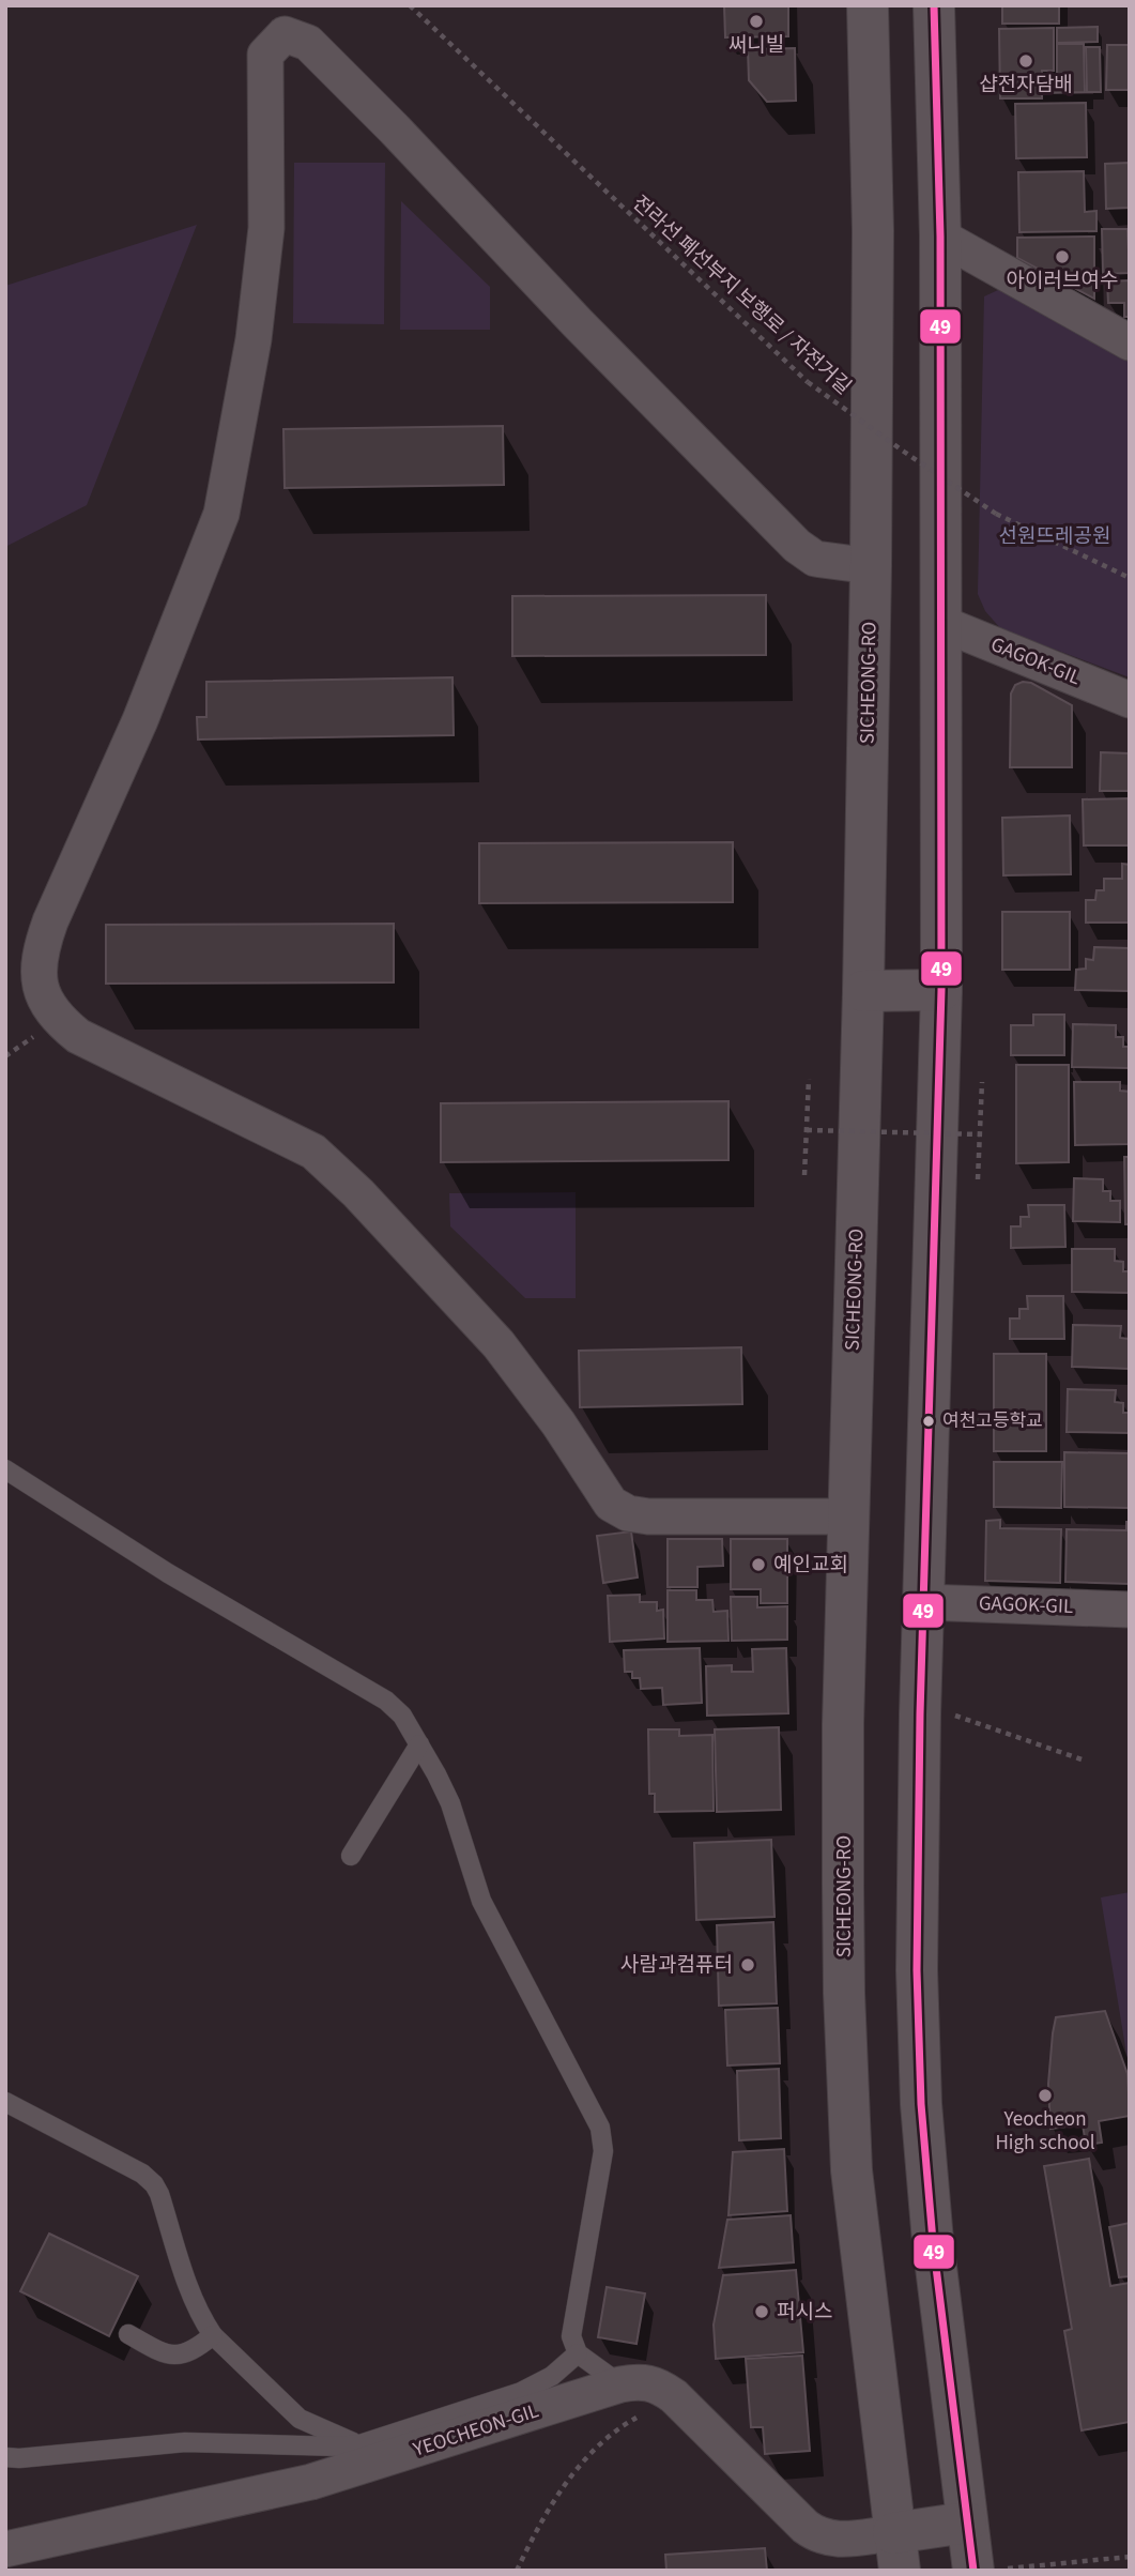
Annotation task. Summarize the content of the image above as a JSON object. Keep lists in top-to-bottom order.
{
  "streets": {
    "street": ["GAGOK-GIL", "SICHEONG-RO", "YEOCHEON-GIL"],
    "path": ["전라선 폐선부지 보행로 / 자전거길"]
  },
  "crossings": [
    ["SICHEONG-RO", "YEOCHEON-GIL"]
  ],
  "parks": ["선원뜨레공원"],
  "places": [
    "써니빌",
    "샵전자담배",
    "아이러브여수",
    "여천고등학교",
    "예인교회",
    "사람과컴퓨터",
    "Yeocheon High school",
    "퍼시스"
  ],
  "lines": ["transit line 49"]
}
